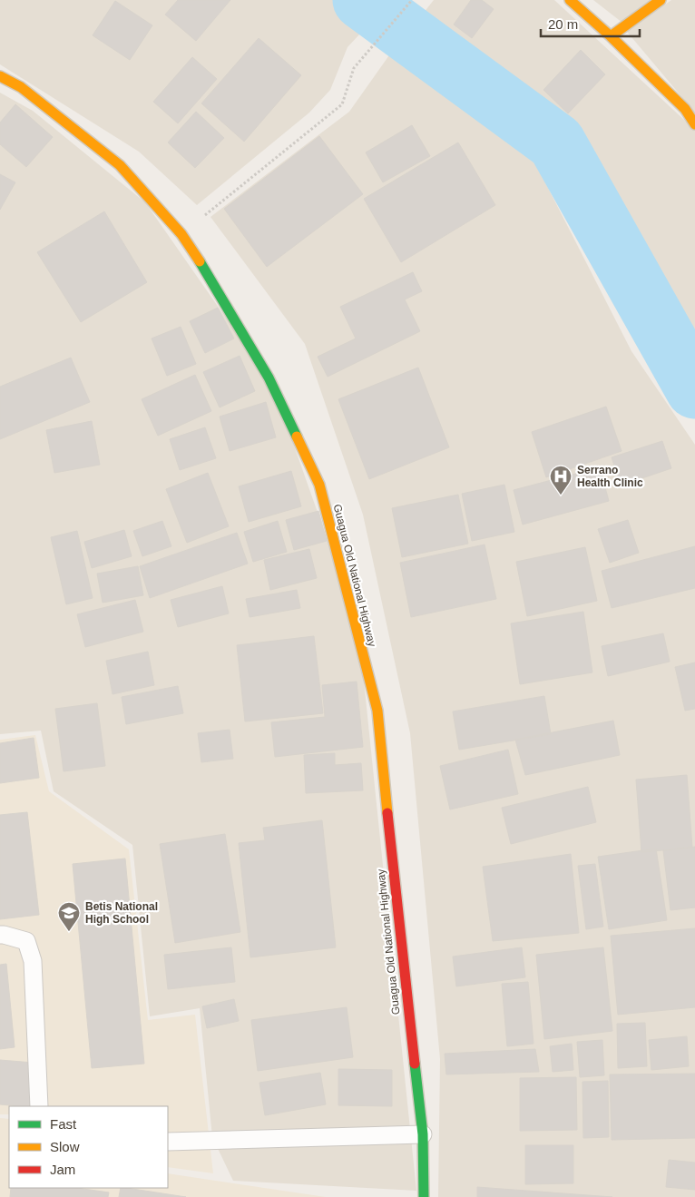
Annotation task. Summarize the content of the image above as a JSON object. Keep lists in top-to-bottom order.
{
  "streets": {
    "main road": ["Guagua Old National Highway"]
  },
  "places": {
    "hospital": ["Serrano Health Clinic"],
    "school or university": ["Betis National High School"]
  },
  "legend": ["Fast", "Slow", "Jam"],
  "scale_bar": "20 m"
}
